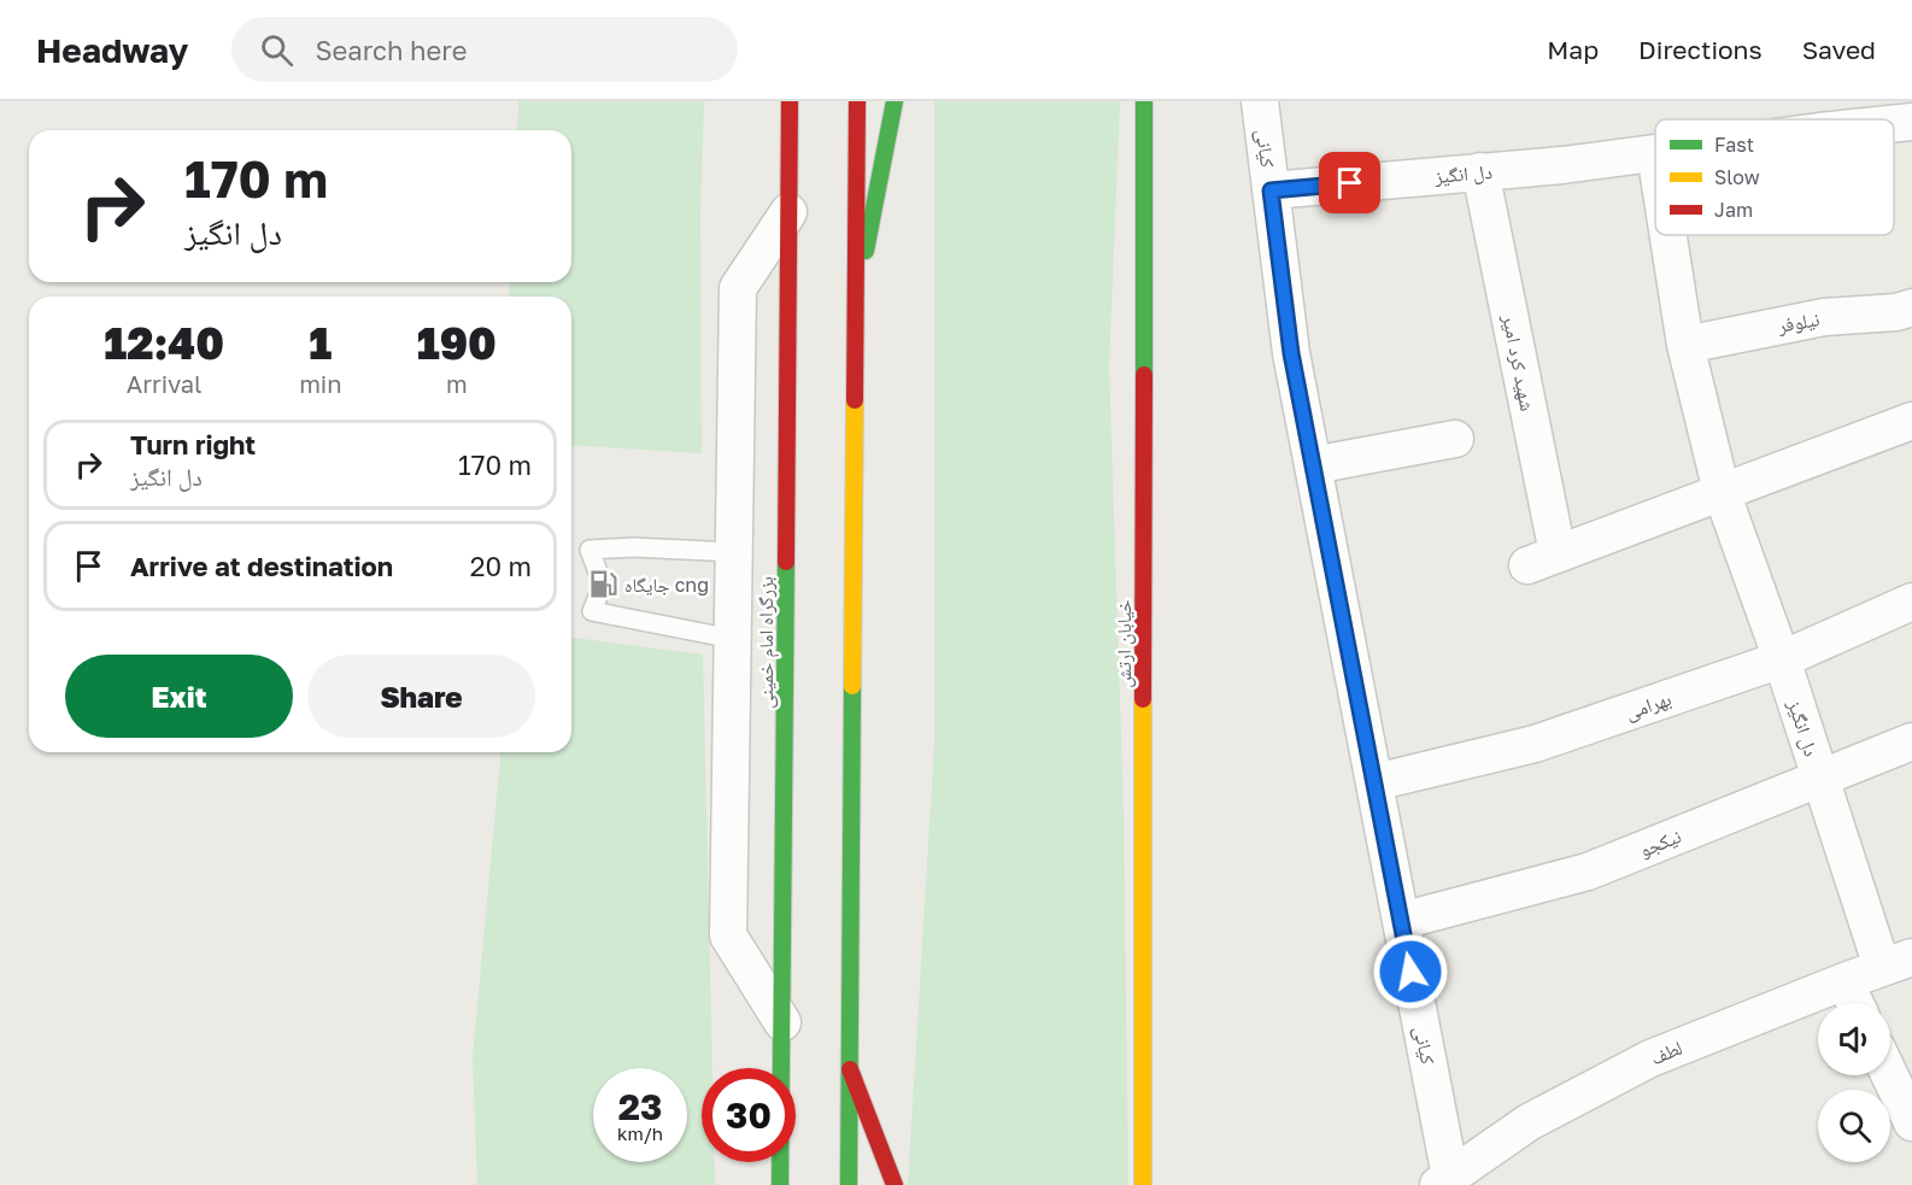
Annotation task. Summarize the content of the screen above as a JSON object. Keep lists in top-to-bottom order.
{
  "streets": {
    "main road": ["بزرگراه امام خمینی", "خیابان ارتش"],
    "street": [
      "کیانی",
      "دل انگیز",
      "نیلوفر",
      "شهید کرد امیر",
      "بهرامی",
      "نیکجو",
      "لطف"
    ]
  },
  "crossings": [
    ["کیانی", "دل انگیز"],
    ["کیانی", "بهرامی"],
    ["کیانی", "نیکجو"],
    ["کیانی", "لطف"],
    ["دل انگیز", "نیلوفر"],
    ["دل انگیز", "شهید کرد امیر"],
    ["دل انگیز", "بهرامی"],
    ["دل انگیز", "نیکجو"],
    ["دل انگیز", "لطف"]
  ],
  "places": {
    "fuel station": ["جایگاه cng"]
  },
  "legend": ["Fast", "Slow", "Jam"],
  "page": {
    "header": "Headway",
    "search": "Search here",
    "nav": ["Map", "Directions", "Saved"],
    "turn": ["170 m", "دل انگیز"],
    "eta": [
      "12:40",
      "Arrival",
      "1",
      "min",
      "190",
      "m"
    ],
    "list": [
      {
        "name": "Turn right",
        "note": "دل انگیز",
        "value": "170 m"
      },
      {
        "name": "Arrive at destination",
        "value": "20 m"
      }
    ],
    "buttons": ["Exit", "Share"],
    "speed": "23 km/h",
    "limit": "30"
  }
}
